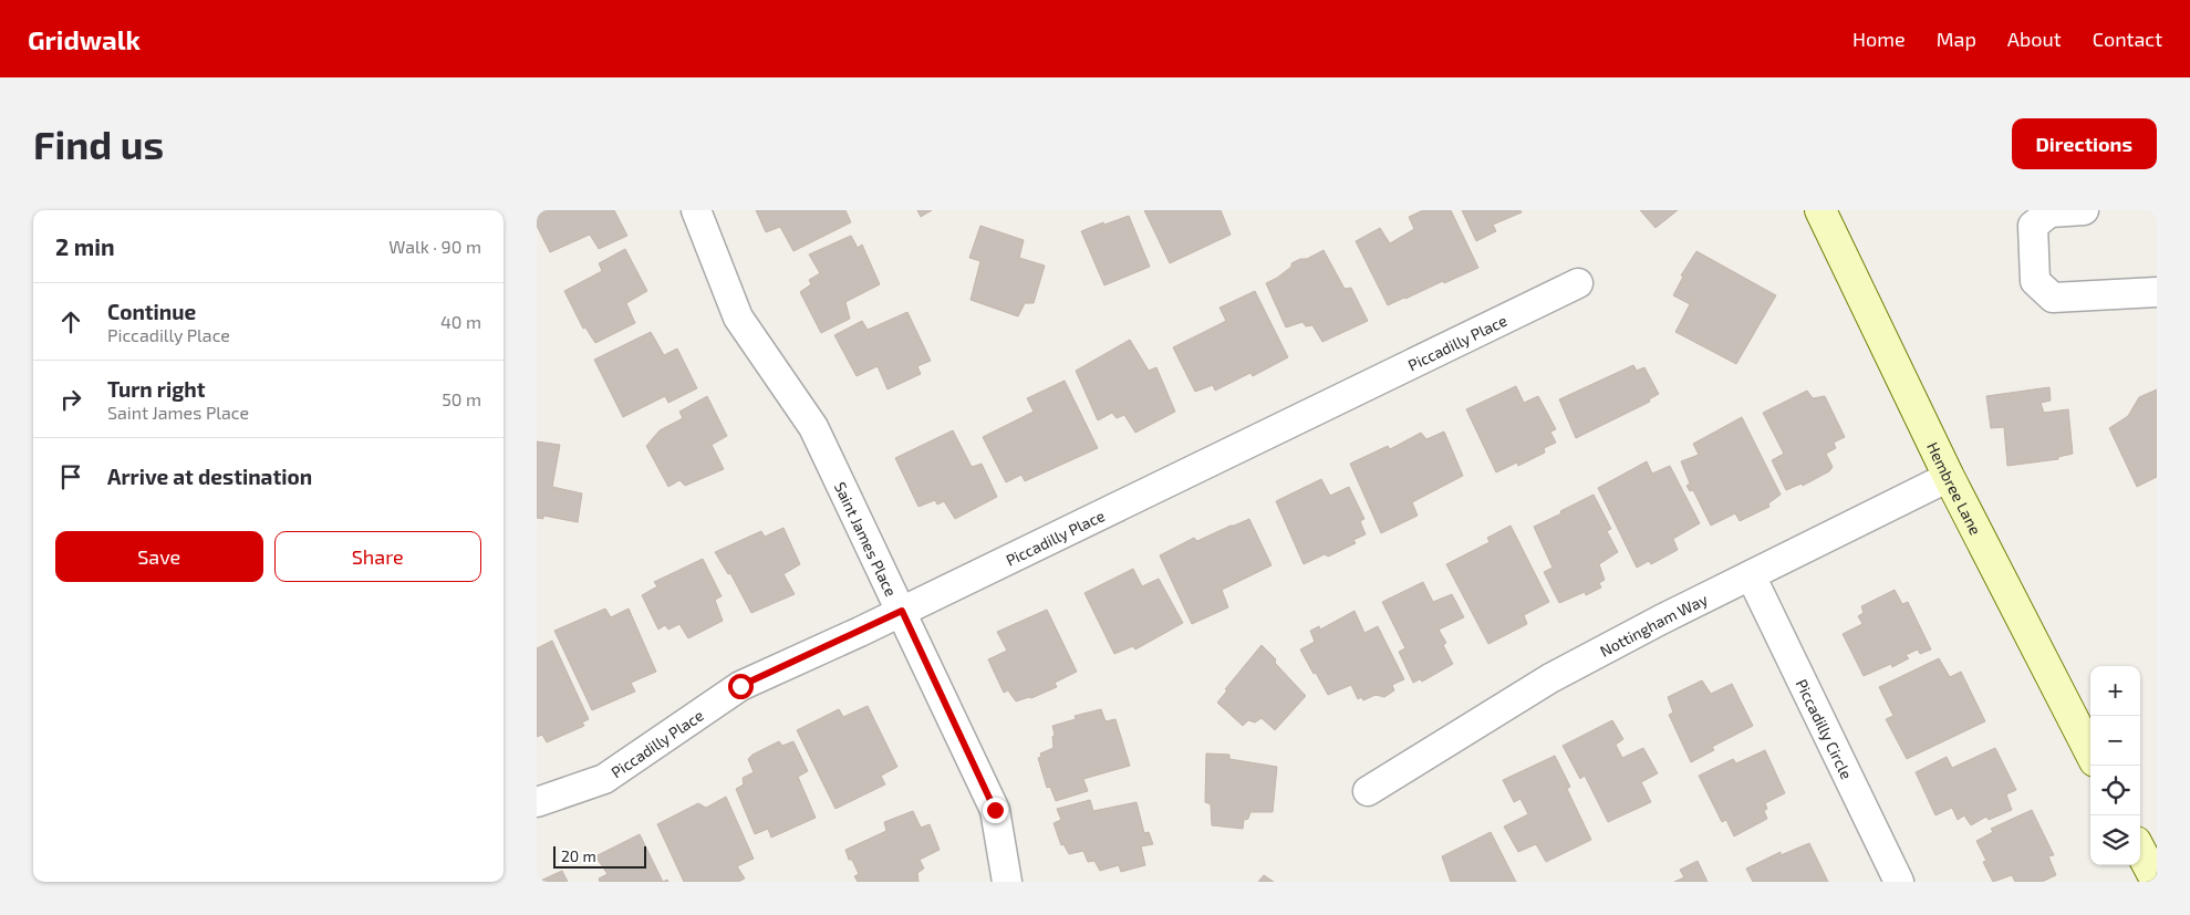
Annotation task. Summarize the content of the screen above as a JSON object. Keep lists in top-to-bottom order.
{
  "streets": {
    "street": [
      "Piccadilly Place",
      "Hembree Lane",
      "Saint James Place",
      "Nottingham Way",
      "Piccadilly Circle"
    ]
  },
  "crossings": [
    ["Piccadilly Place", "Saint James Place"],
    ["Hembree Lane", "Nottingham Way"],
    ["Nottingham Way", "Piccadilly Circle"]
  ],
  "scale_bar": "20 m",
  "page": {
    "header": "Gridwalk",
    "nav": [
      "Home",
      "Map",
      "About",
      "Contact"
    ],
    "buttons": [
      "Directions",
      ["Save", "Share"]
    ],
    "title": "Find us",
    "heading": ["2 min", "Walk · 90 m"],
    "list": [
      ["Continue", "Piccadilly Place", "40 m"],
      ["Turn right", "Saint James Place", "50 m"],
      "Arrive at destination"
    ],
    "map_buttons": ["+", "−"],
    "scale": "20 m"
  }
}
